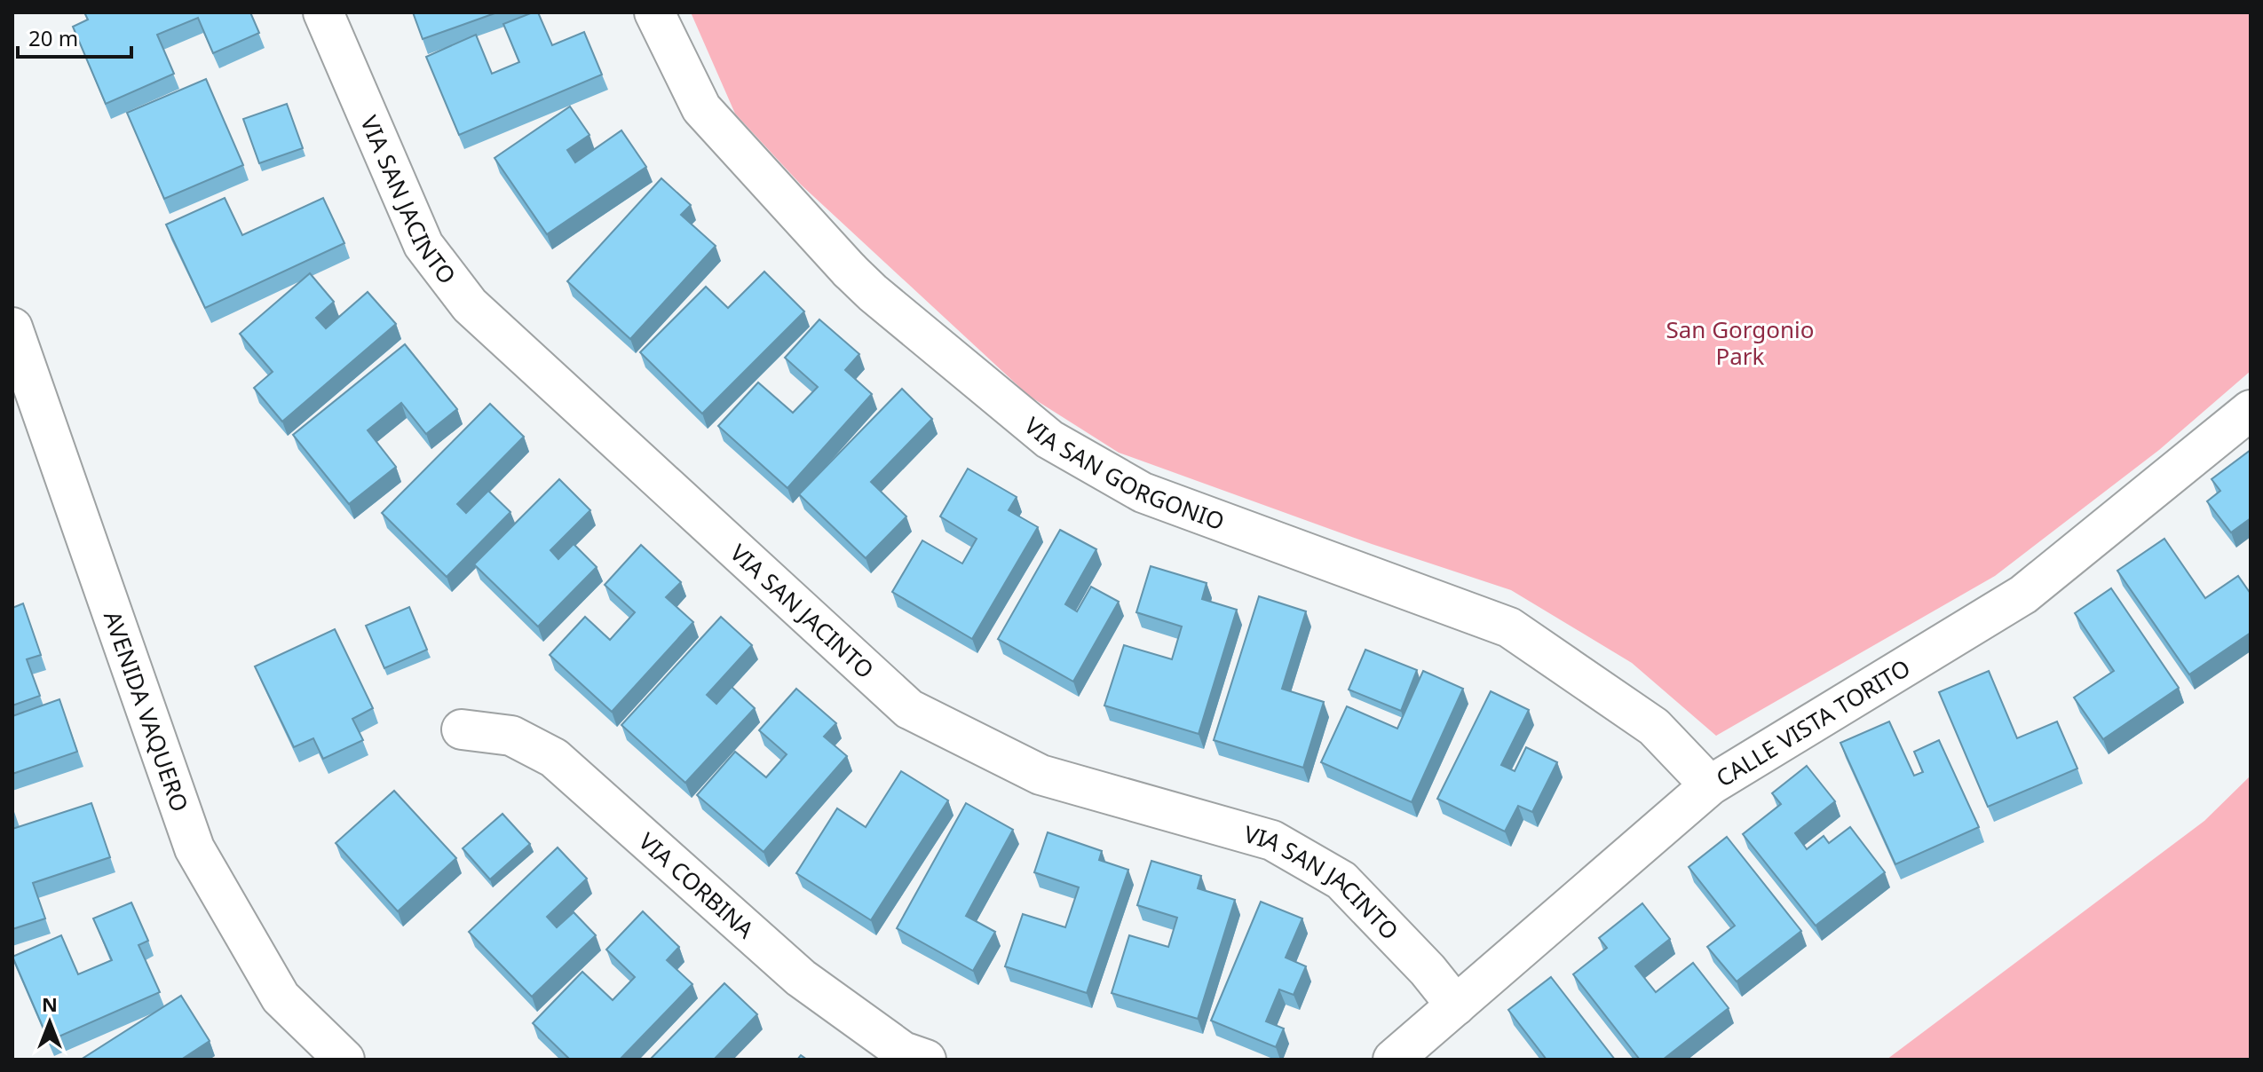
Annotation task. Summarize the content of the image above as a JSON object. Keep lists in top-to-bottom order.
{
  "streets": {
    "street": [
      "VIA SAN JACINTO",
      "VIA SAN GORGONIO",
      "AVENIDA VAQUERO",
      "CALLE VISTA TORITO",
      "VIA CORBINA"
    ]
  },
  "crossings": [
    ["VIA SAN JACINTO", "CALLE VISTA TORITO"],
    ["VIA SAN GORGONIO", "CALLE VISTA TORITO"]
  ],
  "parks": ["San Gorgonio Park"],
  "scale_bar": "20 m",
  "north": "top"
}
